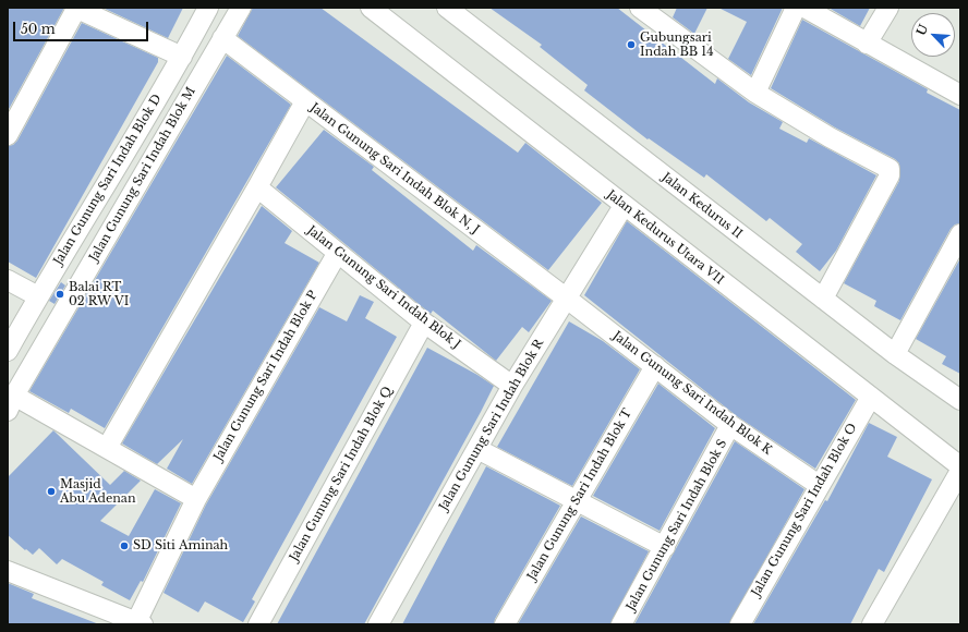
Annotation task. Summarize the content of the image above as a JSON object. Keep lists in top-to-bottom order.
{
  "streets": {
    "street": [
      "Jalan Gunung Sari Indah Blok N, J",
      "Jalan Gunung Sari Indah Blok M",
      "Jalan Gunung Sari Indah Blok D",
      "Jalan Kedurus II",
      "Jalan Kedurus Utara VII",
      "Jalan Gunung Sari Indah Blok J",
      "Jalan Gunung Sari Indah Blok P",
      "Jalan Gunung Sari Indah Blok K",
      "Jalan Gunung Sari Indah Blok R",
      "Jalan Gunung Sari Indah Blok Q",
      "Jalan Gunung Sari Indah Blok T",
      "Jalan Gunung Sari Indah Blok O",
      "Jalan Gunung Sari Indah Blok S"
    ]
  },
  "crossings": [
    ["Jalan Gunung Sari Indah Blok N, J", "Jalan Gunung Sari Indah Blok M"],
    ["Jalan Gunung Sari Indah Blok N, J", "Jalan Gunung Sari Indah Blok K"],
    ["Jalan Gunung Sari Indah Blok N, J", "Jalan Gunung Sari Indah Blok R"],
    ["Jalan Kedurus Utara VII", "Jalan Gunung Sari Indah Blok R"],
    ["Jalan Kedurus Utara VII", "Jalan Gunung Sari Indah Blok O"],
    ["Jalan Gunung Sari Indah Blok J", "Jalan Gunung Sari Indah Blok P"],
    ["Jalan Gunung Sari Indah Blok J", "Jalan Gunung Sari Indah Blok R"],
    ["Jalan Gunung Sari Indah Blok J", "Jalan Gunung Sari Indah Blok Q"],
    ["Jalan Gunung Sari Indah Blok K", "Jalan Gunung Sari Indah Blok R"],
    ["Jalan Gunung Sari Indah Blok K", "Jalan Gunung Sari Indah Blok T"],
    ["Jalan Gunung Sari Indah Blok K", "Jalan Gunung Sari Indah Blok O"],
    ["Jalan Gunung Sari Indah Blok K", "Jalan Gunung Sari Indah Blok S"]
  ],
  "places": [
    "Gubungsari Indah BB 14",
    "Balai RT 02 RW VI",
    "Masjid Abu Adenan",
    "SD Siti Aminah"
  ],
  "scale_bar": "50 m",
  "north": "top left"
}
